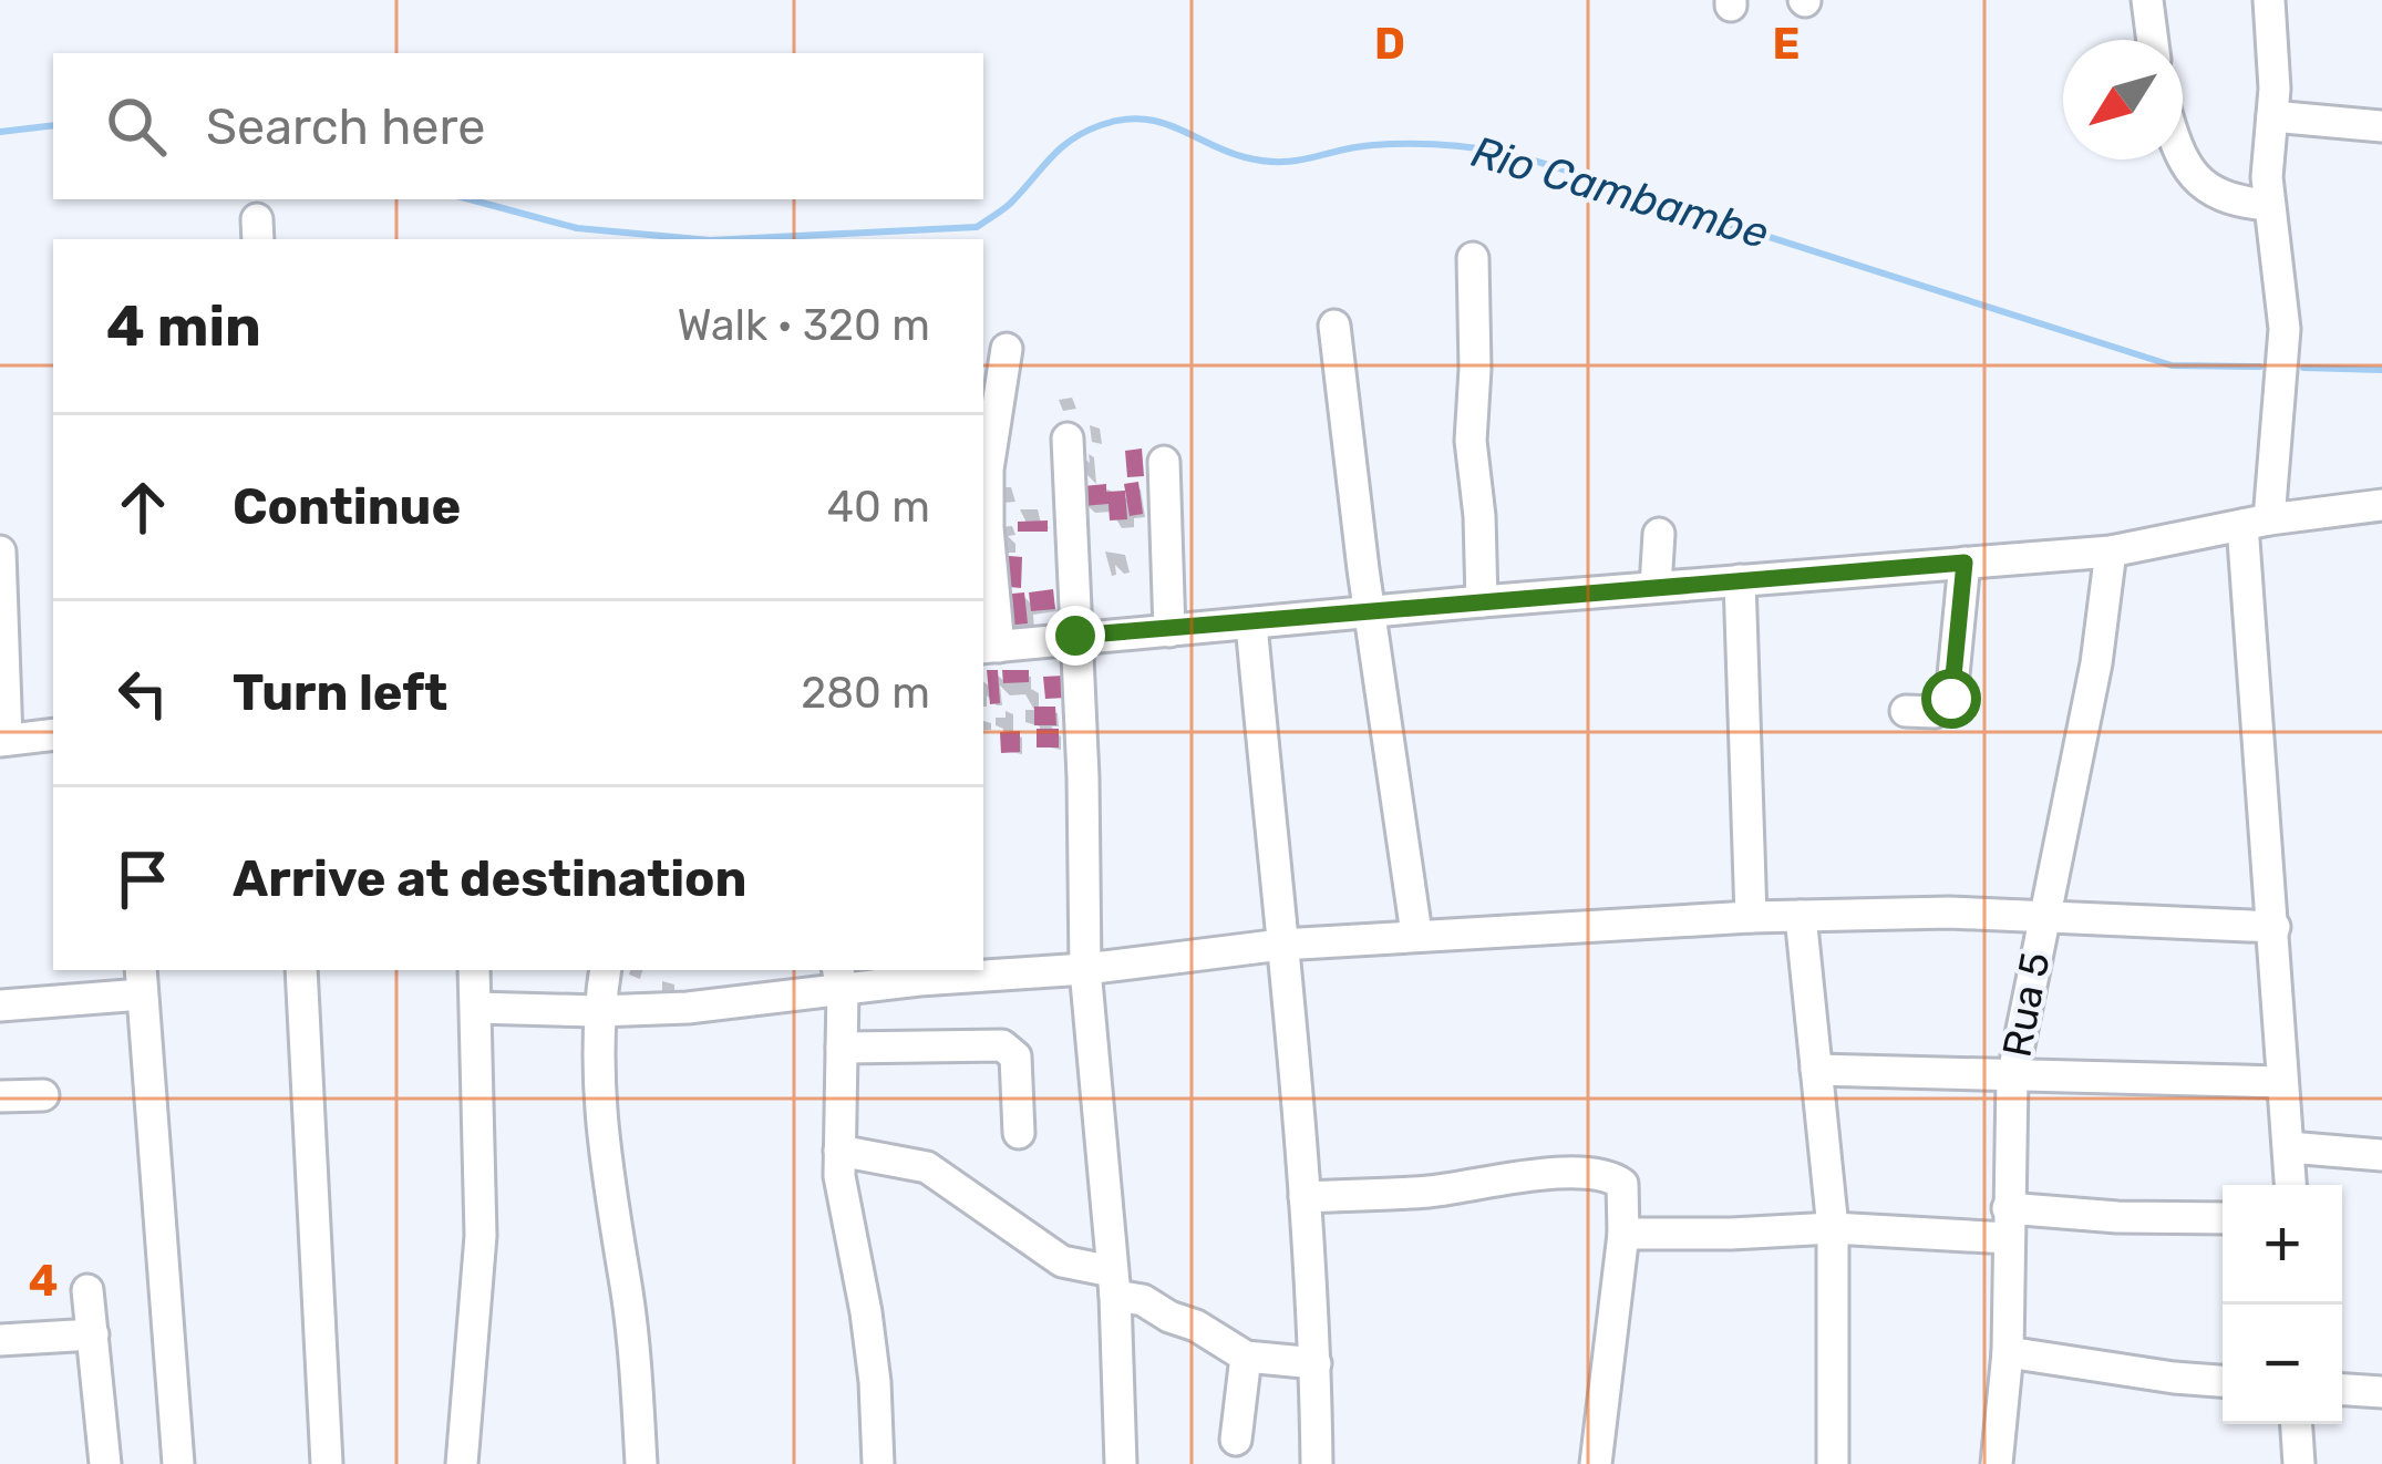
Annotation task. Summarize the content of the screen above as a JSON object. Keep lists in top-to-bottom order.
{
  "streets": {
    "street": ["Rua 5"]
  },
  "water": ["Rio Cambambe"],
  "north": "bottom left",
  "page": {
    "search": "Search here",
    "heading": ["4 min", "Walk · 320 m"],
    "list": [
      ["Continue", "40 m"],
      ["Turn left", "280 m"],
      "Arrive at destination"
    ],
    "map_buttons": ["+", "−"]
  },
  "grid": {
    "columns": ["D", "E"],
    "rows": ["4"]
  }
}
